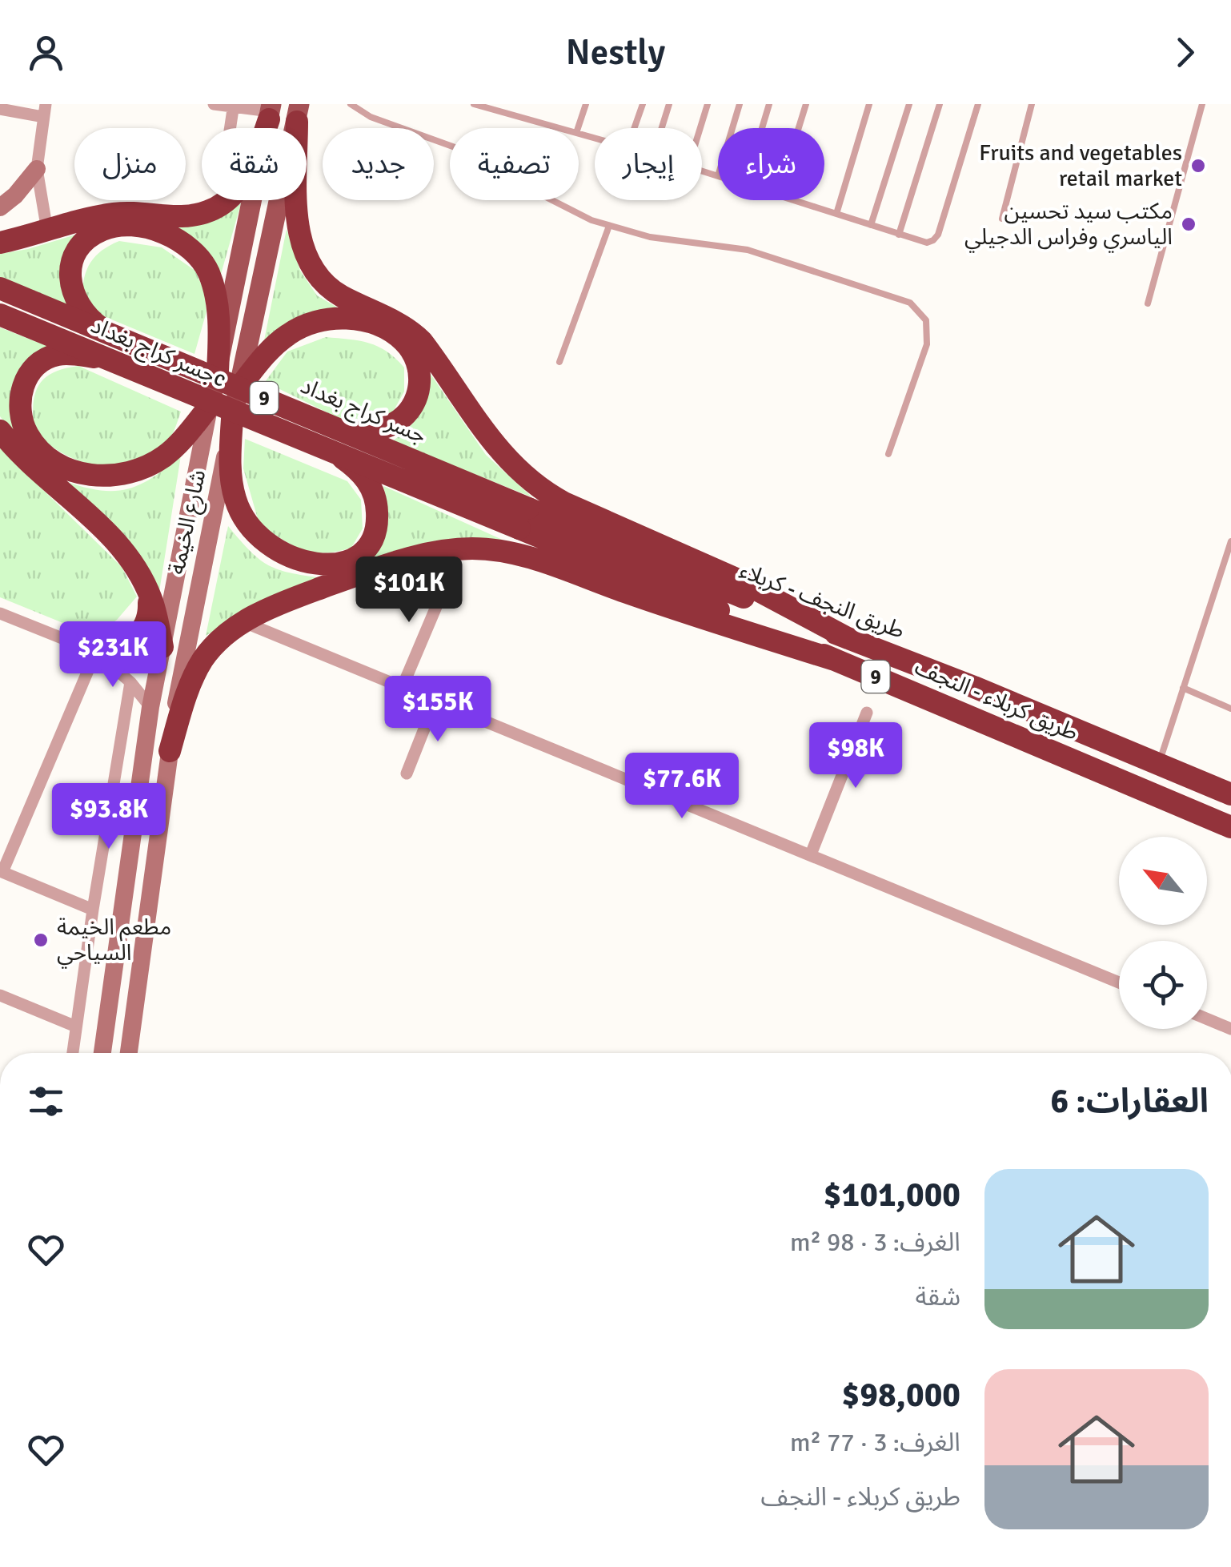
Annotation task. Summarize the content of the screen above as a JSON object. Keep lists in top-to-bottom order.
{
  "streets": {
    "highway": [
      "جسر كراج بغدادc",
      "9",
      "جسر كراج بغداد",
      "طريق النجف - کربلاء",
      "طريق کربلاء - النجف"
    ],
    "street": ["شارع الخيمة"]
  },
  "crossings": [
    ["جسر كراج بغدادc", "جسر كراج بغداد"],
    ["جسر كراج بغدادc", "طريق النجف - کربلاء"],
    ["جسر كراج بغدادc", "طريق کربلاء - النجف"],
    ["جسر كراج بغداد", "طريق النجف - کربلاء"],
    ["جسر كراج بغداد", "طريق کربلاء - النجف"],
    ["طريق النجف - کربلاء", "طريق کربلاء - النجف"]
  ],
  "places": ["Fruits and vegetables retail market", "مكتب سيد تحسين الياسري وفراس الدجيلي", "مطعم الخيمة السياحي"],
  "north": "top left",
  "page": {
    "header": "Nestly",
    "chip": [
      "شراء",
      "إيجار",
      "تصفية",
      "جديد",
      "شقة",
      "منزل"
    ],
    "price": [
      "$101K",
      "$231K",
      "$155K",
      "$98K",
      "$77.6K",
      "$93.8K"
    ],
    "heading": "العقارات: 6",
    "list": [
      {
        "name": "$101,000",
        "note": "الغرف: 3 · 98 m² · شقة"
      },
      {
        "name": "$98,000",
        "note": "الغرف: 3 · 77 m² · طريق کربلاء - النجف"
      }
    ]
  }
}
